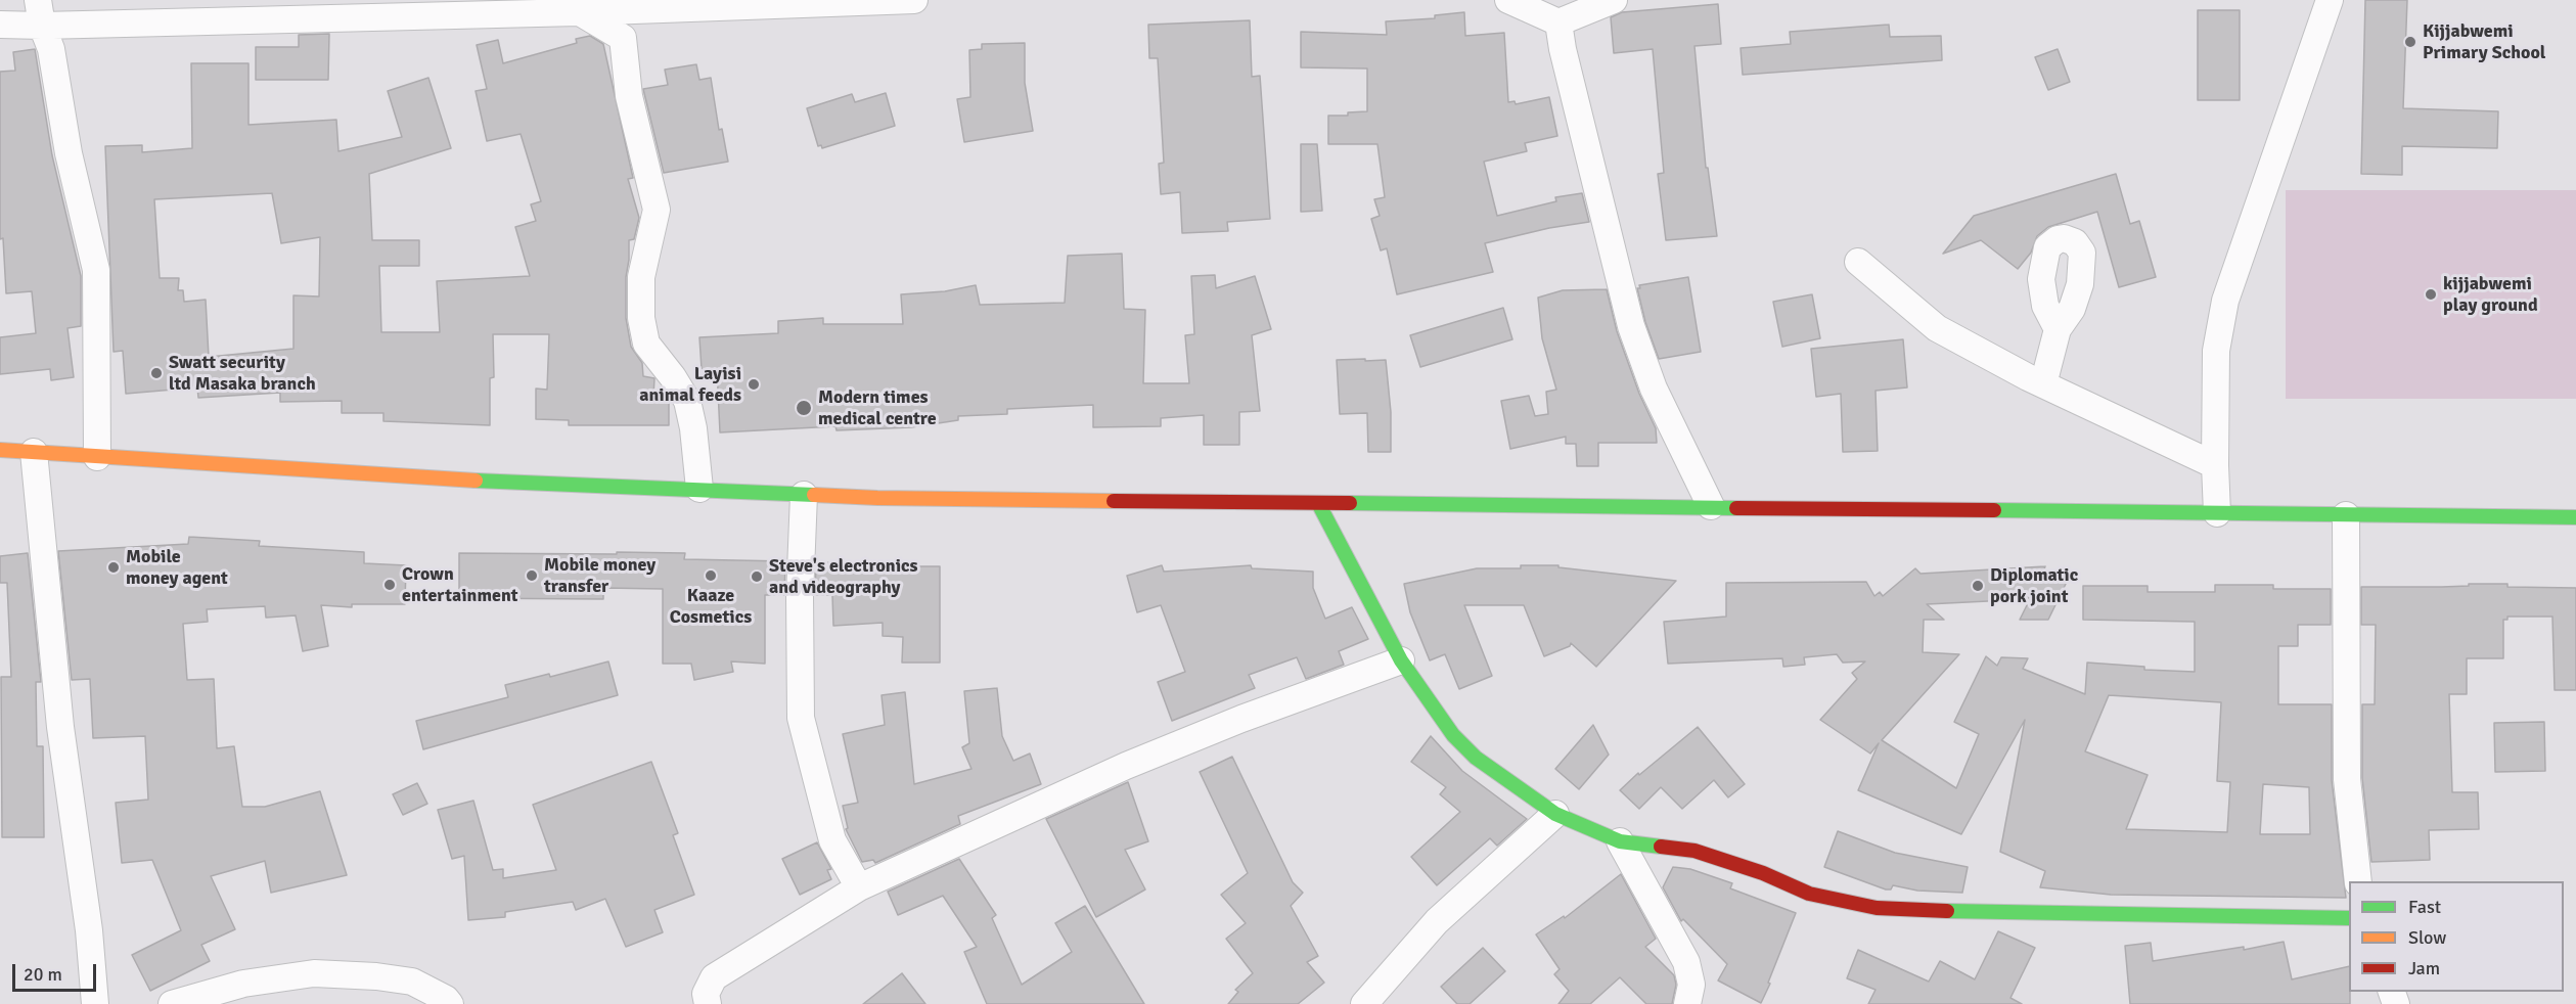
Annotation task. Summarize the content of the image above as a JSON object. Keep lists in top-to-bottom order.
{
  "places": [
    "Kijjabwemi Primary School",
    "kijjabwemi play ground",
    "Swatt security ltd Masaka branch",
    "Layisi animal feeds",
    "Modern times medical centre",
    "Mobile money agent",
    "Mobile money transfer",
    "Kaaze Cosmetics",
    "Steve's electronics and videography",
    "Crown entertainment",
    "Diplomatic pork joint"
  ],
  "legend": ["Fast", "Slow", "Jam"],
  "scale_bar": "20 m"
}
